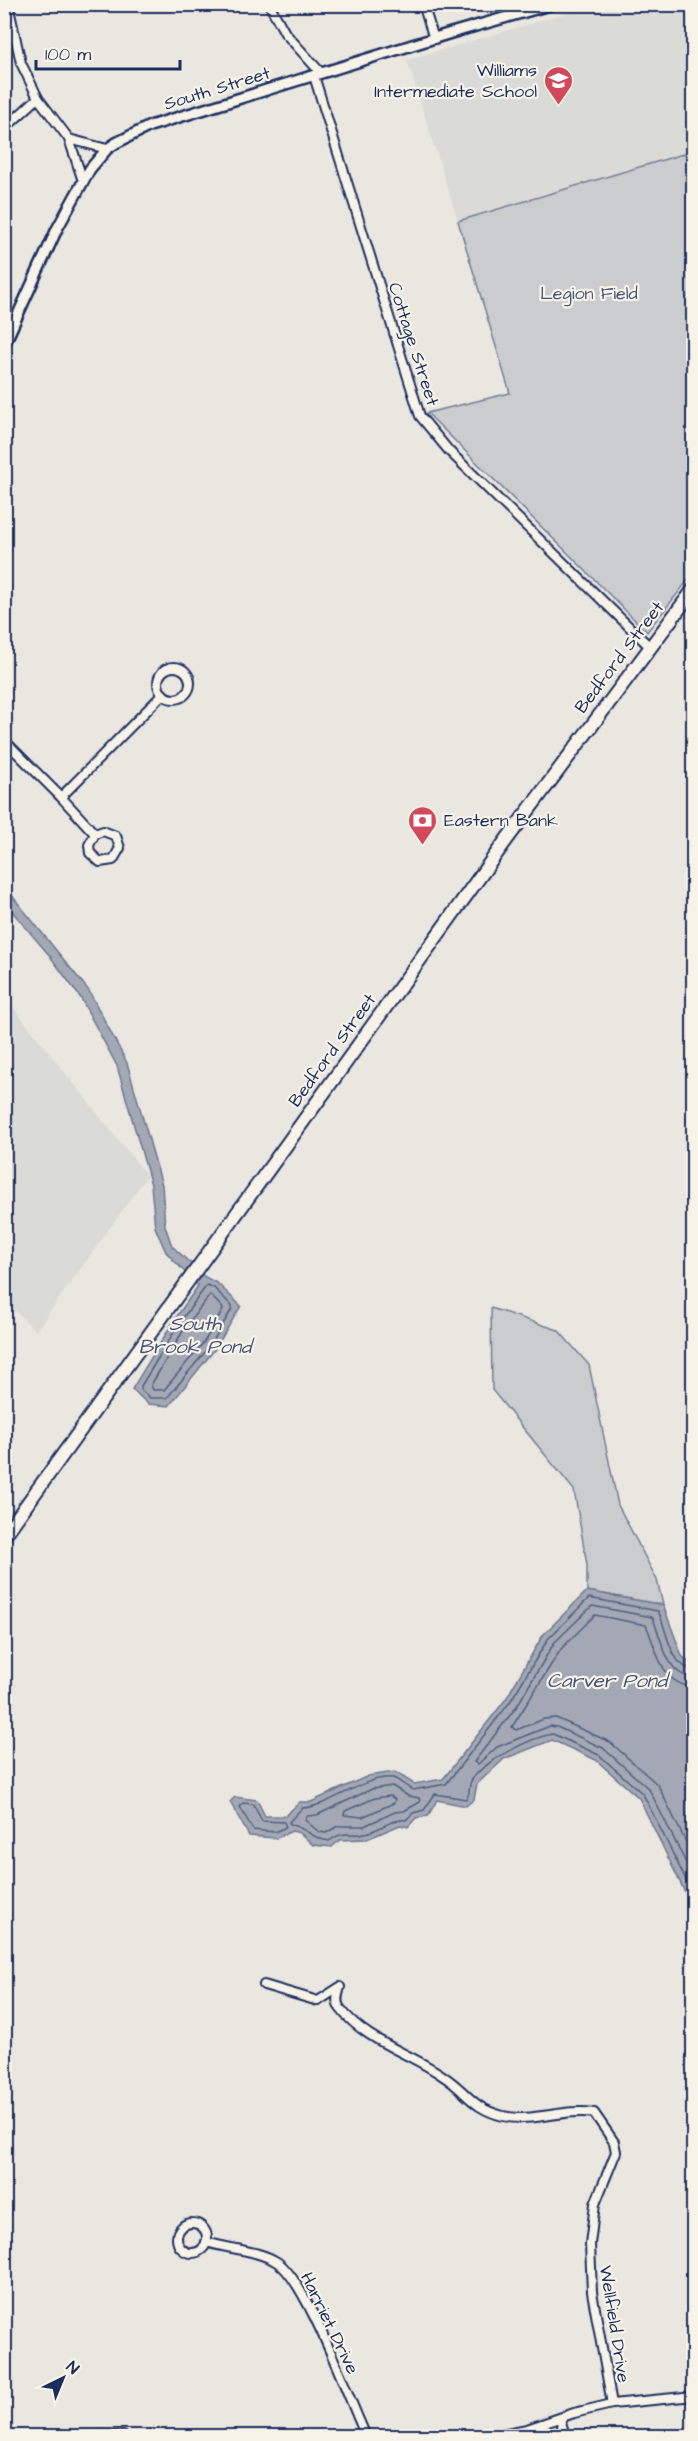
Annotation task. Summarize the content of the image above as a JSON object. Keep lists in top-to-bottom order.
{
  "streets": {
    "main road": ["Bedford Street"],
    "street": [
      "South Street",
      "Cottage Street",
      "Harriet Drive",
      "Wellfield Drive"
    ]
  },
  "crossings": [
    ["South Street", "Cottage Street"],
    ["Cottage Street", "Bedford Street"]
  ],
  "water": ["South Brook Pond", "Carver Pond"],
  "parks": ["Legion Field"],
  "places": {
    "school or university": ["Williams Intermediate School"],
    "bank": ["Eastern Bank"]
  },
  "scale_bar": "100 m",
  "north": "top right"
}
